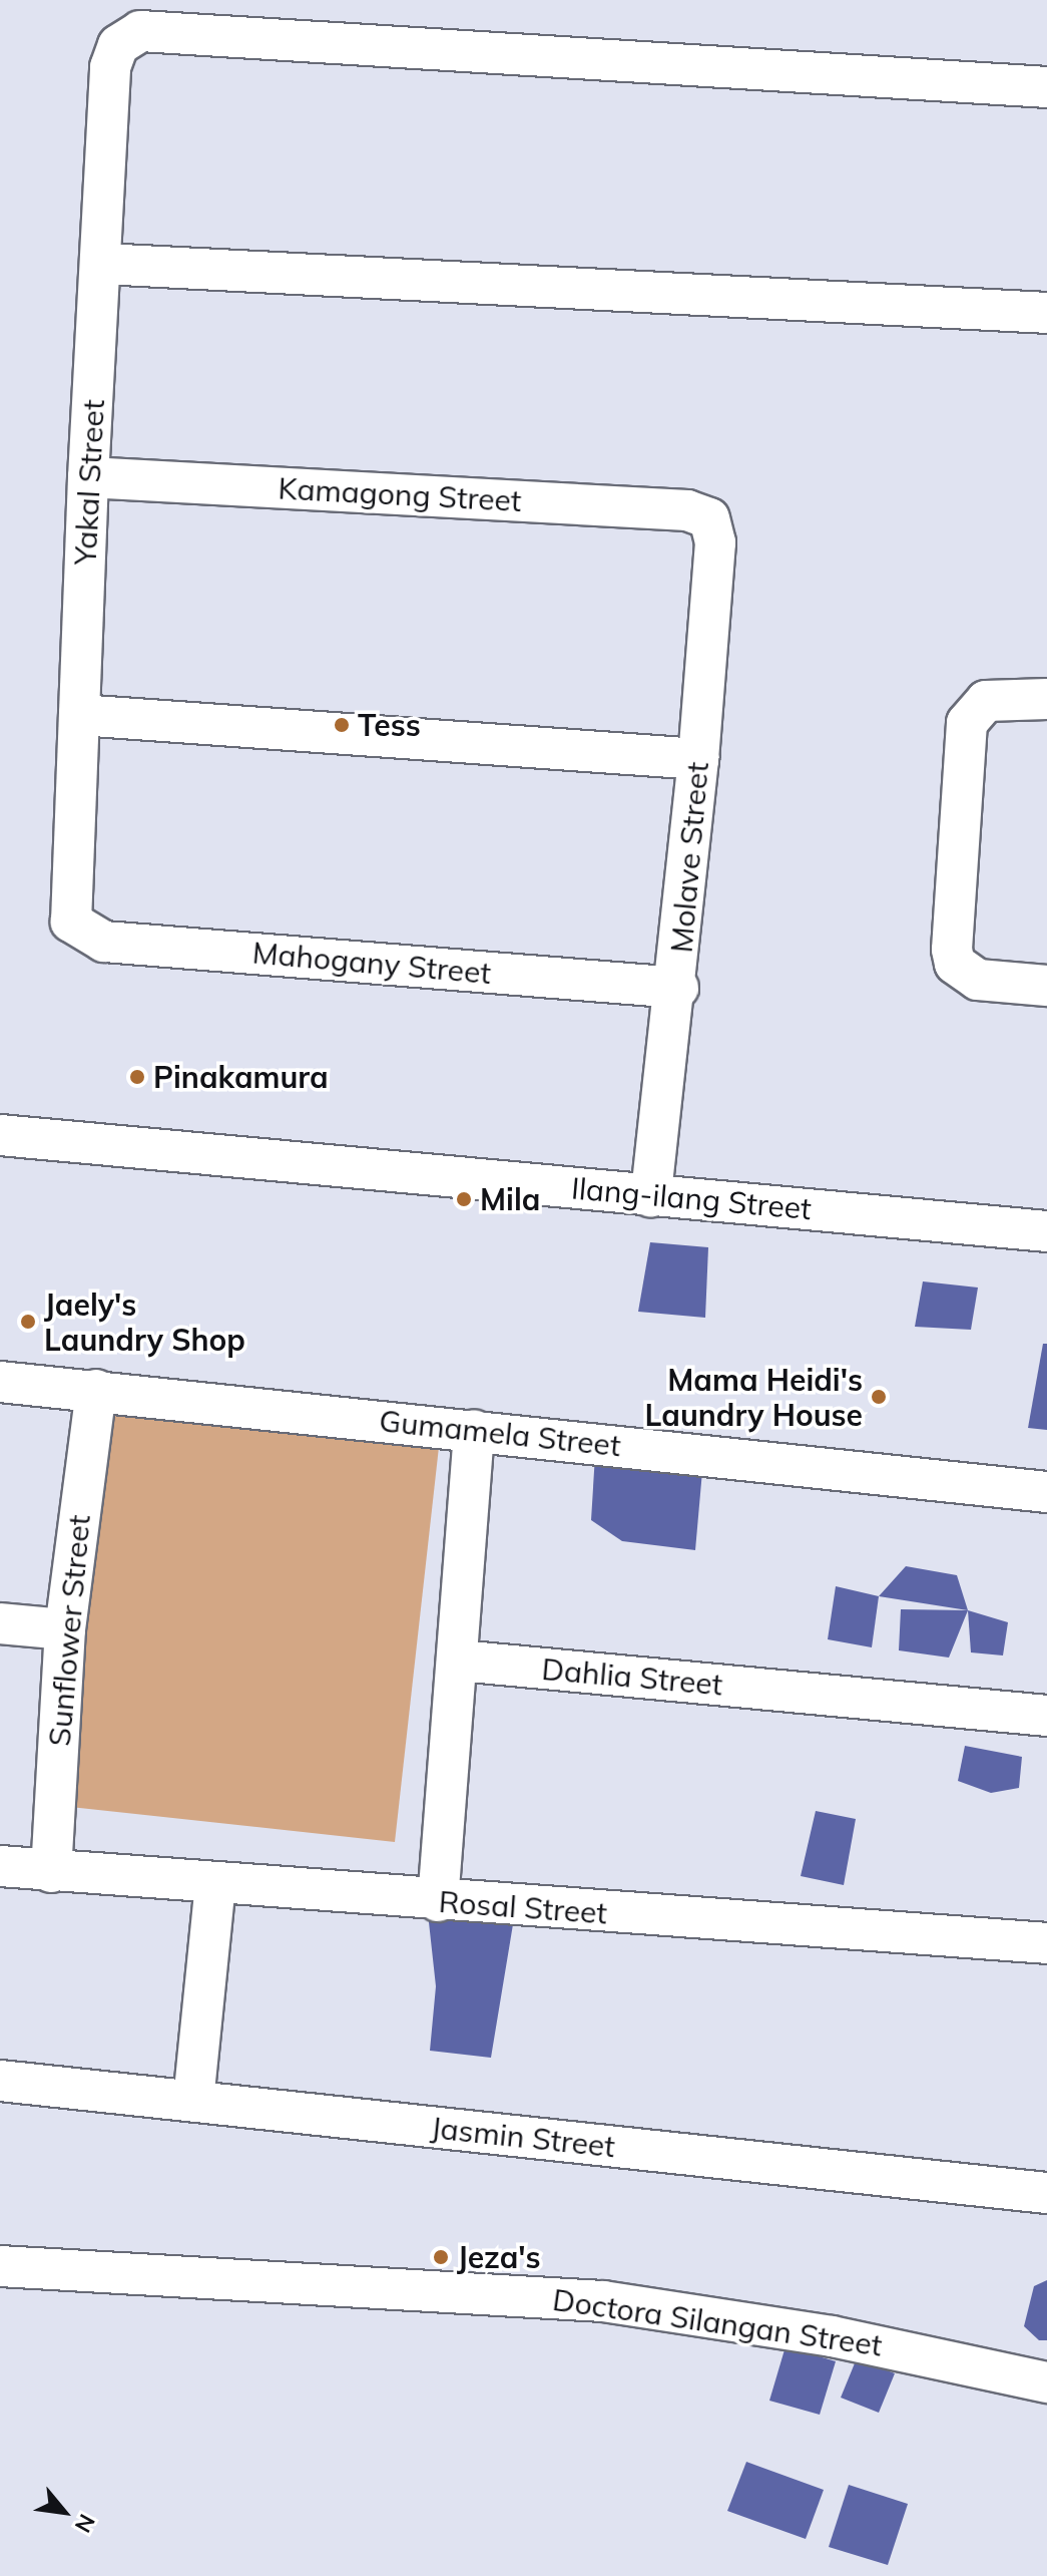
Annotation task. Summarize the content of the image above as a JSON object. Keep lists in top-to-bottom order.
{
  "streets": {
    "street": [
      "Yakal Street",
      "Kamagong Street",
      "Molave Street",
      "Mahogany Street",
      "Ilang-ilang Street",
      "Gumamela Street",
      "Sunflower Street",
      "Dahlia Street",
      "Rosal Street",
      "Jasmin Street",
      "Doctora Silangan Street"
    ]
  },
  "crossings": [
    ["Yakal Street", "Kamagong Street"],
    ["Yakal Street", "Mahogany Street"],
    ["Kamagong Street", "Molave Street"],
    ["Molave Street", "Mahogany Street"],
    ["Molave Street", "Ilang-ilang Street"],
    ["Gumamela Street", "Sunflower Street"],
    ["Sunflower Street", "Rosal Street"]
  ],
  "places": [
    "Tess",
    "Pinakamura",
    "Mila",
    "Jaely's Laundry Shop",
    "Mama Heidi's Laundry House",
    "Jeza's"
  ],
  "north": "bottom right"
}
